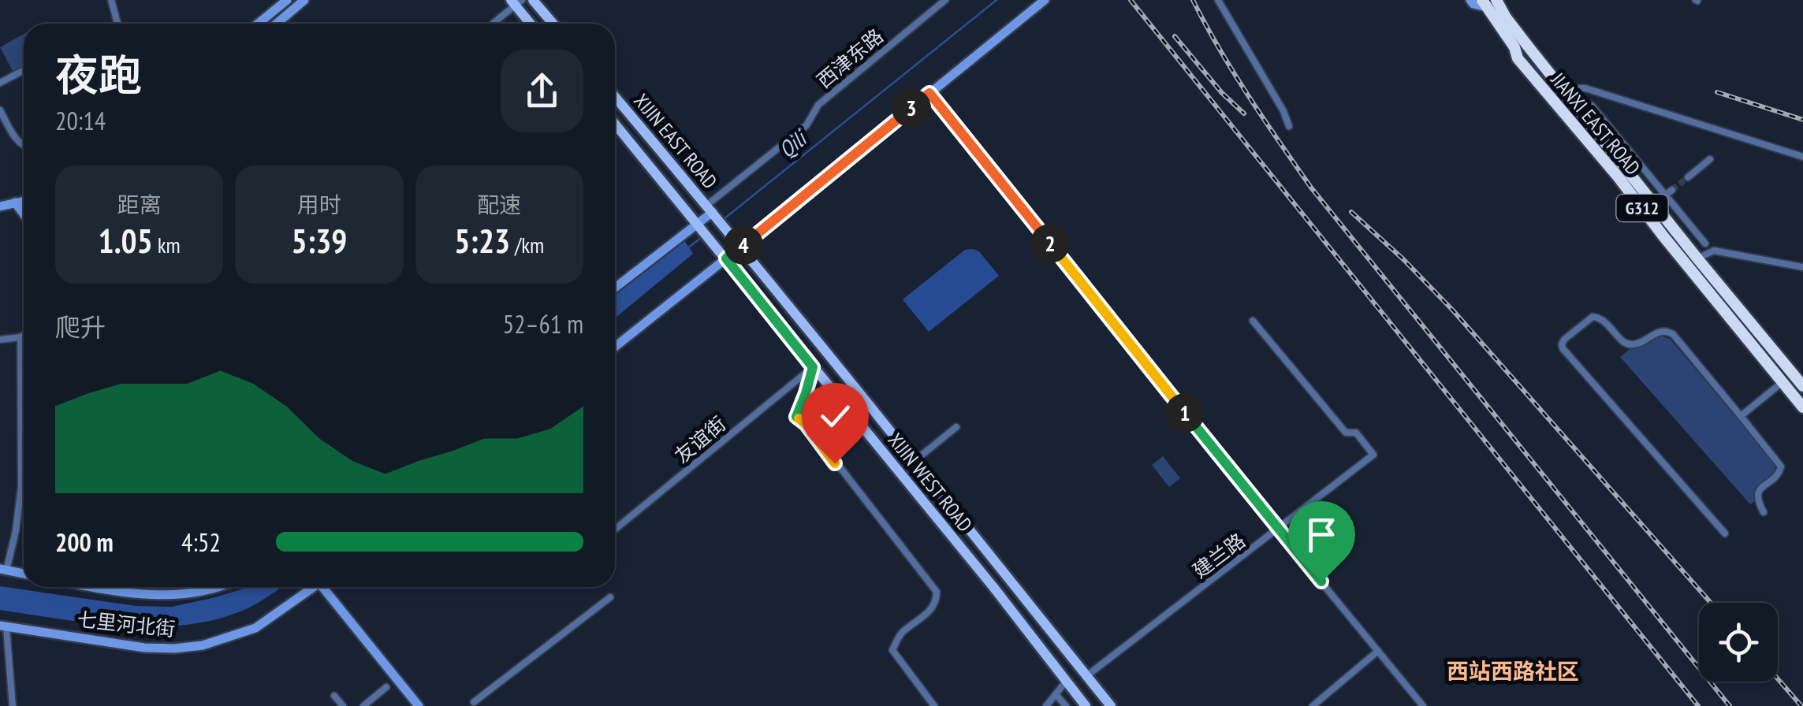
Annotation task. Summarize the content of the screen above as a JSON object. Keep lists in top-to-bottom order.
{
  "streets": {
    "highway": ["JIANXI EAST ROAD", "G312"],
    "main road": ["XIJIN EAST ROAD", "XIJIN WEST ROAD"],
    "street": [
      "西津东路",
      "友谊街",
      "建兰路",
      "七里河北街"
    ]
  },
  "crossings": [
    ["西津东路", "XIJIN EAST ROAD"],
    ["XIJIN EAST ROAD", "XIJIN WEST ROAD"],
    ["友谊街", "XIJIN WEST ROAD"],
    ["XIJIN WEST ROAD", "建兰路"]
  ],
  "districts": ["西站西路社区"],
  "water": ["Qili"],
  "page": {
    "heading": ["夜跑", "20:14"],
    "pins": [
      "3",
      "2",
      "4",
      "1"
    ],
    "stats": [
      ["距离", "1.05 km"],
      ["用时", "5:39"],
      ["配速", "5:23 /km"]
    ],
    "chart": ["爬升", "52–61 m"],
    "list": [
      {
        "name": "200 m",
        "note": "4:52"
      }
    ]
  }
}
